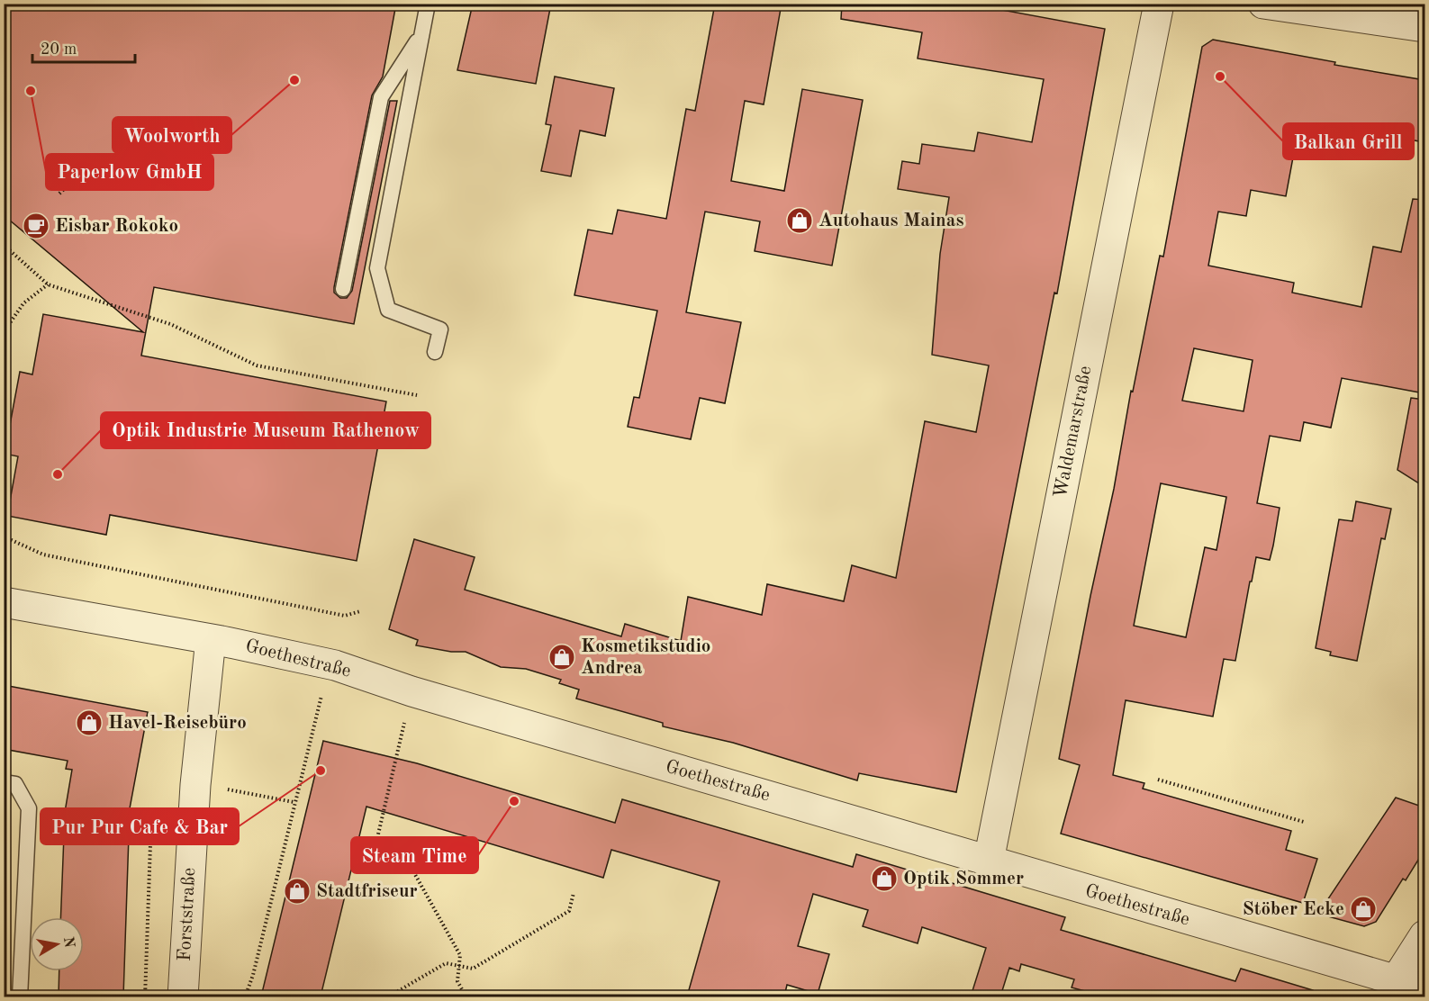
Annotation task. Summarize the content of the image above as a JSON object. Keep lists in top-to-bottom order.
{
  "streets": {
    "street": ["Waldemarstraße", "Goethestraße", "Forststraße"]
  },
  "crossings": [
    ["Waldemarstraße", "Goethestraße"],
    ["Goethestraße", "Forststraße"]
  ],
  "places": {
    "other": [
      "Balkan Grill",
      "Woolworth",
      "Paperlow GmbH",
      "Optik Industrie Museum Rathenow",
      "Pur Pur Cafe & Bar",
      "Steam Time"
    ],
    "shop": [
      "Autohaus Mainas",
      "Kosmetikstudio Andrea",
      "Havel-Reisebüro",
      "Optik Sommer",
      "Stadtfriseur",
      "Stöber Ecke"
    ],
    "cafe": ["Eisbar Rokoko"]
  },
  "scale_bar": "20 m",
  "north": "right"
}
